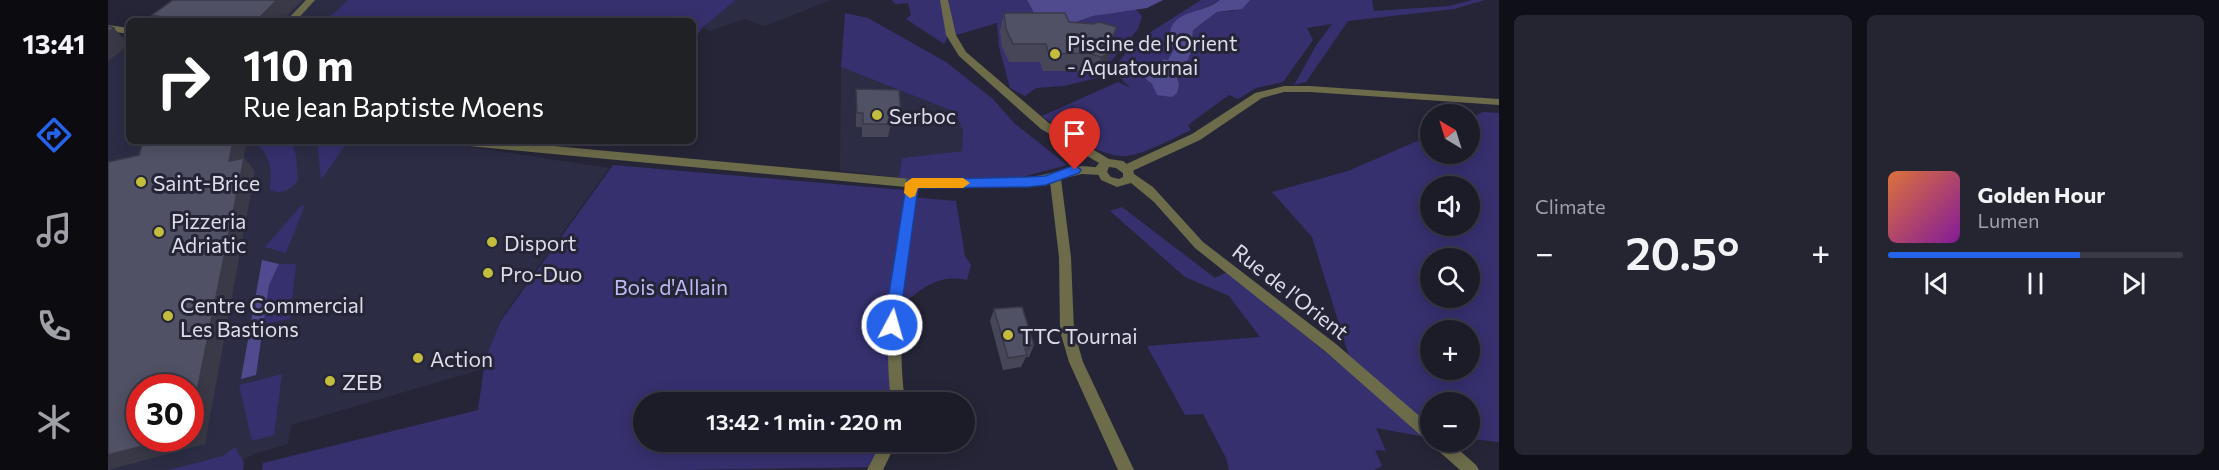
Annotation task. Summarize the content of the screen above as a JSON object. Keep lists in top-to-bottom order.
{
  "streets": {
    "street": ["Rue de l'Orient"]
  },
  "parks": ["Bois d'Allain"],
  "places": [
    "Piscine de l'Orient - Aquatournai",
    "Serboc",
    "Saint-Brice",
    "Pizzeria Adriatic",
    "Disport",
    "Pro-Duo",
    "Centre Commercial Les Bastions",
    "TTC Tournai",
    "Action",
    "ZEB"
  ],
  "north": "top left",
  "page": {
    "tabs": "13:41",
    "tile": "Climate",
    "turn": ["110 m", "Rue Jean Baptiste Moens"],
    "map_buttons": ["+", "−"],
    "song": ["Golden Hour", "Lumen"],
    "heat": ["−", "20.5°", "+"],
    "limit": "30",
    "trip": "13:42 · 1 min · 220 m"
  }
}
